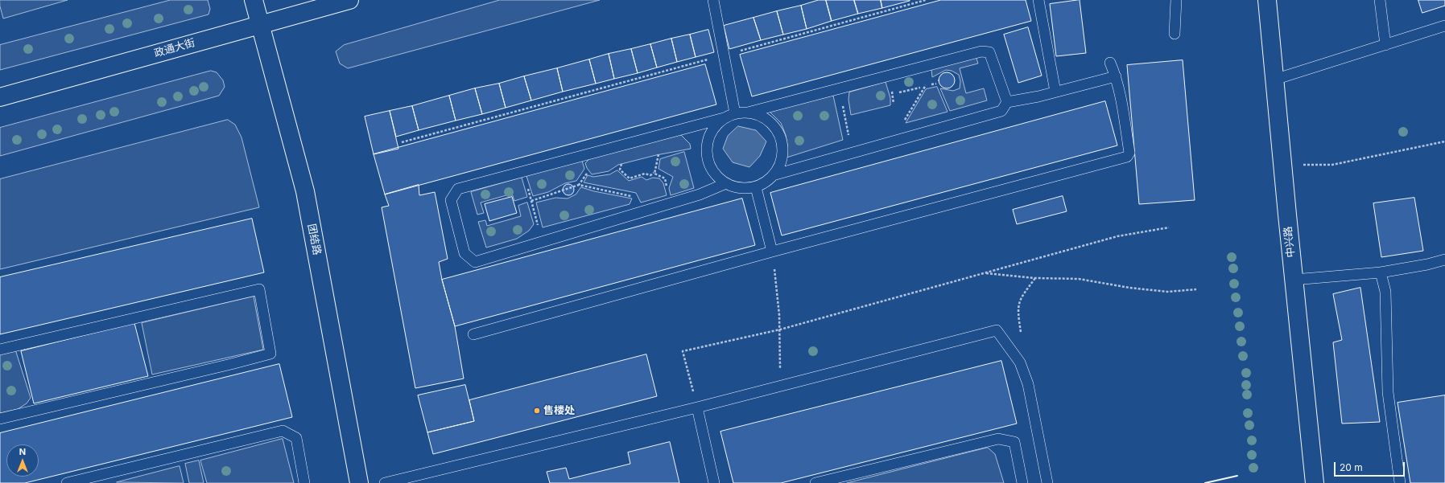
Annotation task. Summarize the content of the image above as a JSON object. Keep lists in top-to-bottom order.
{
  "streets": {
    "street": ["政通大街", "团结路", "中兴路"]
  },
  "crossings": [
    ["政通大街", "团结路"]
  ],
  "places": ["售楼处"],
  "scale_bar": "20 m",
  "north": "top"
}
